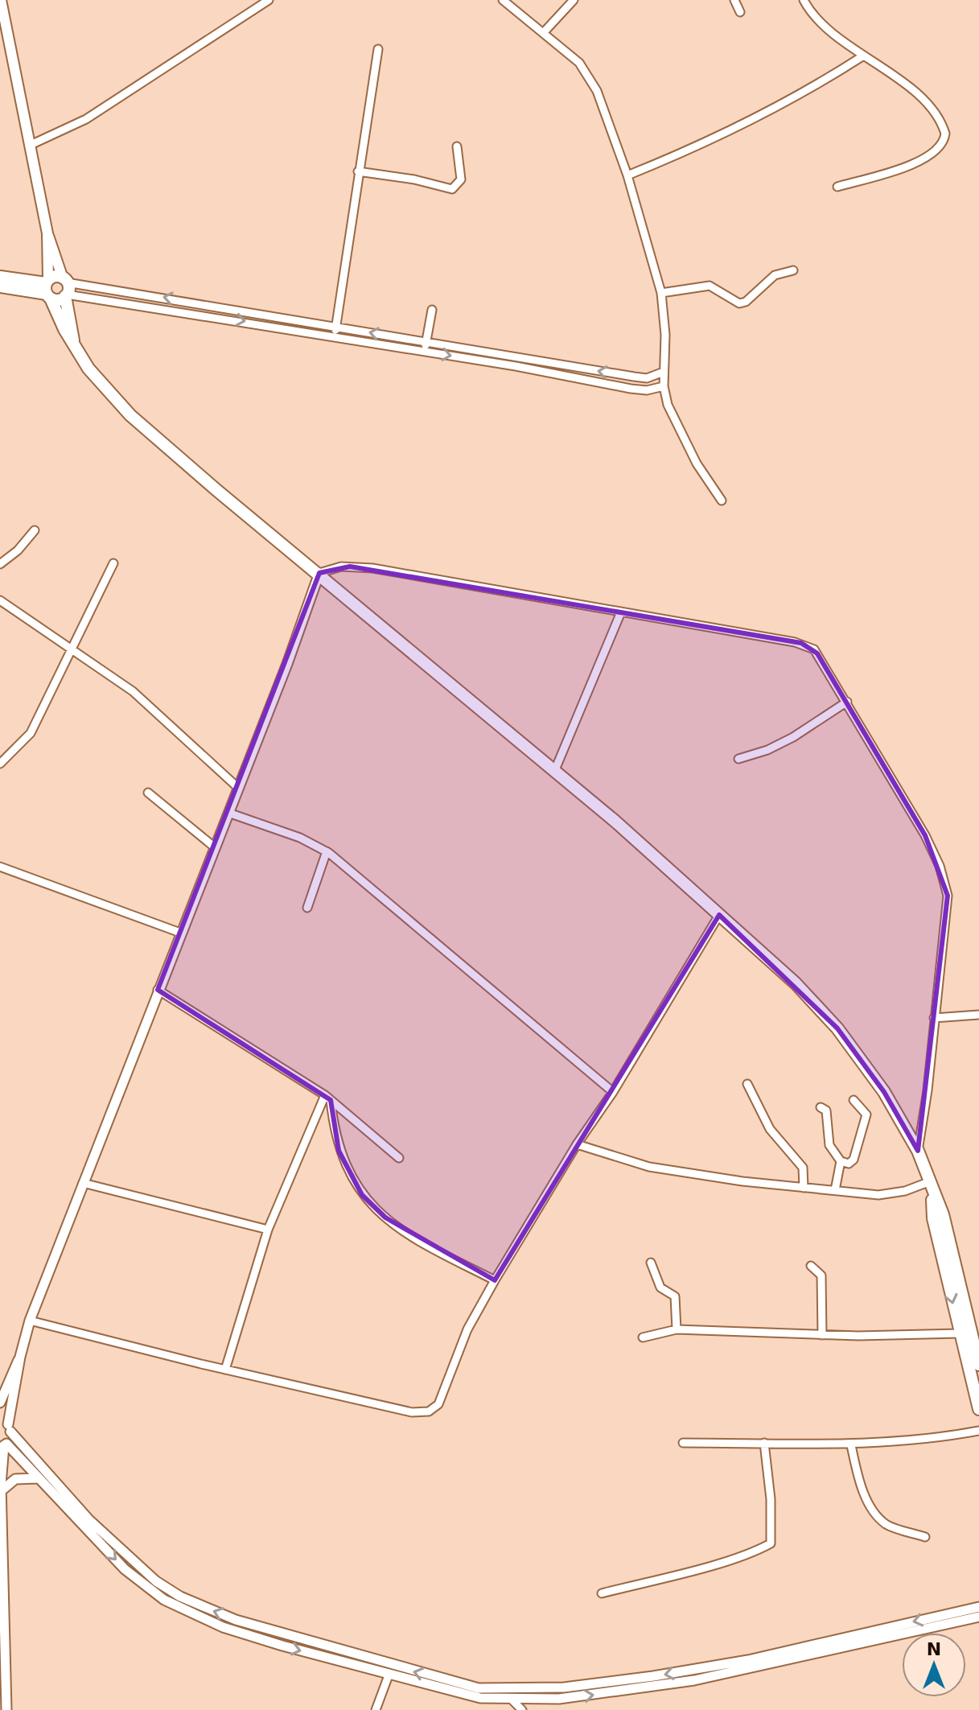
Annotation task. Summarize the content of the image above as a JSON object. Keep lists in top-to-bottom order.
{
  "north": "top"
}
